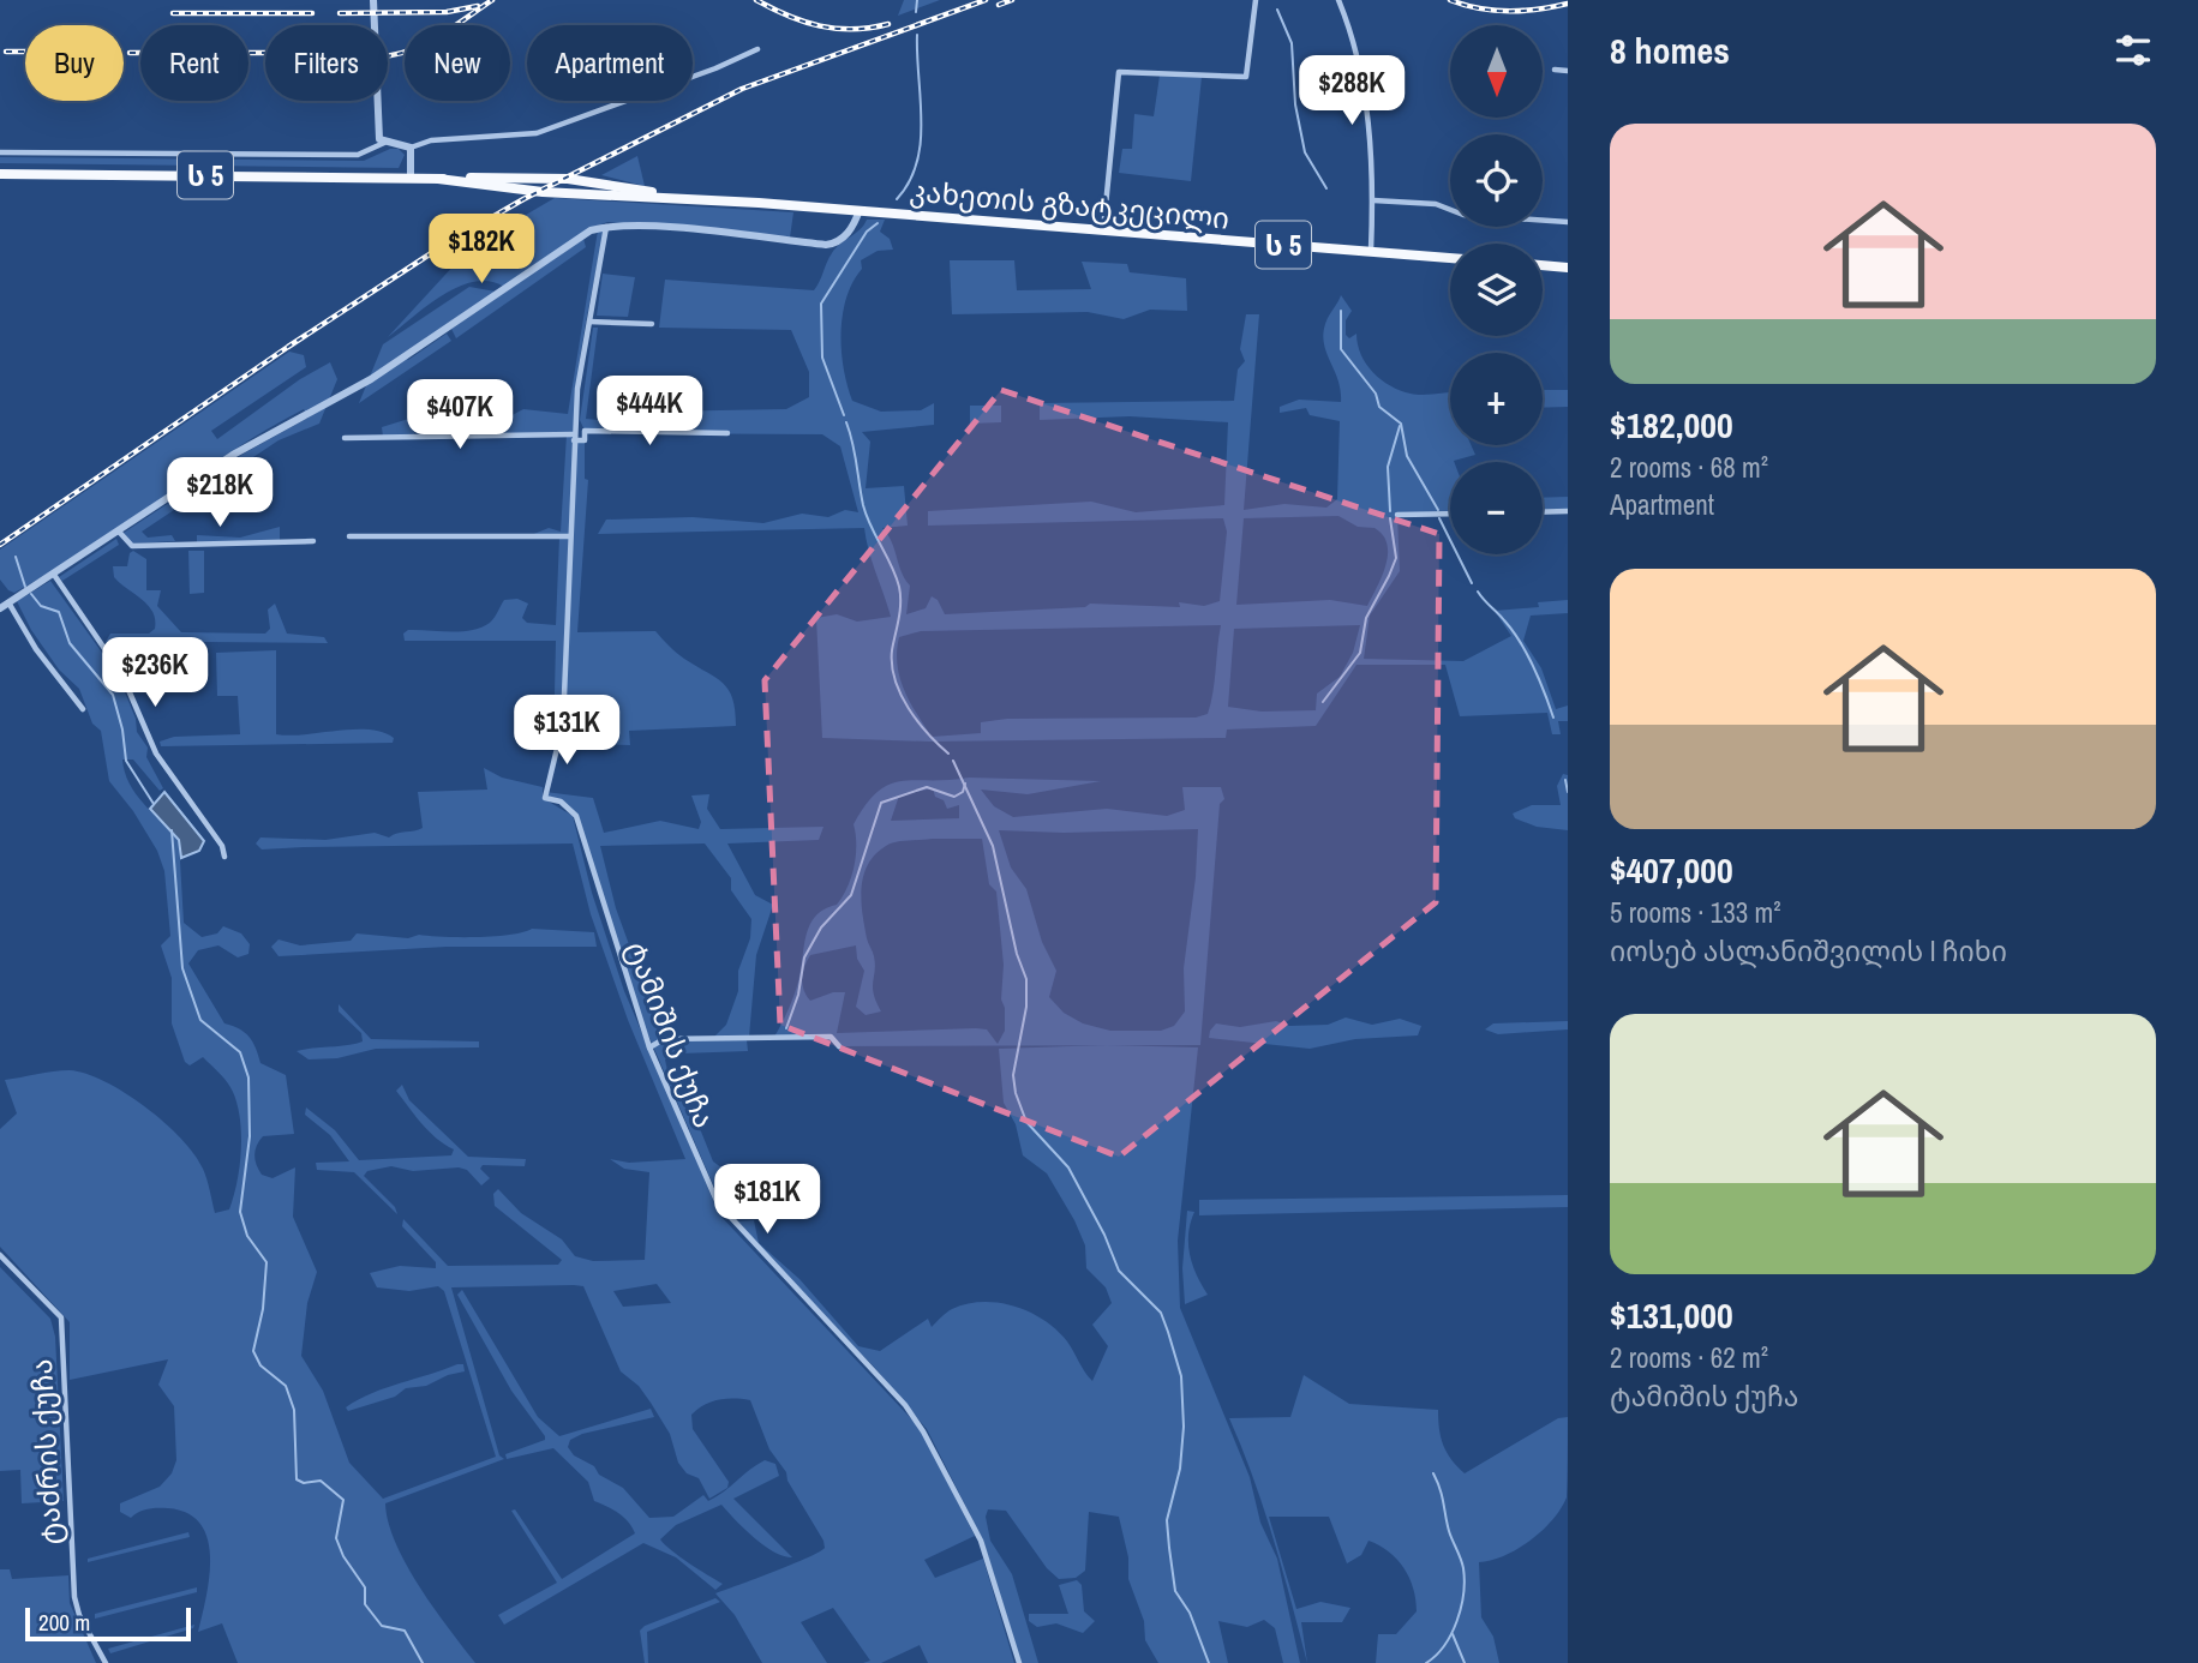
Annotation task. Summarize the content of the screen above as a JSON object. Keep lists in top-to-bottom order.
{
  "streets": {
    "highway": ["ს 5", "კახეთის გზატკეცილი"],
    "street": ["ტამიშის ქუჩა", "ტაძრის ქუჩა"]
  },
  "scale_bar": "200 m",
  "north": "bottom",
  "page": {
    "heading": "8 homes",
    "map_buttons": ["+", "−"],
    "chip": [
      "Buy",
      "Rent",
      "Filters",
      "New",
      "Apartment"
    ],
    "price": [
      "$288K",
      "$182K",
      "$444K",
      "$407K",
      "$218K",
      "$236K",
      "$131K",
      "$181K"
    ],
    "list": [
      {
        "name": "$182,000",
        "note": "2 rooms · 68 m² · Apartment"
      },
      {
        "name": "$407,000",
        "note": "5 rooms · 133 m² · იოსებ ასლანიშვილის I ჩიხი"
      },
      {
        "name": "$131,000",
        "note": "2 rooms · 62 m² · ტამიშის ქუჩა"
      }
    ],
    "scale": "200 m"
  }
}
